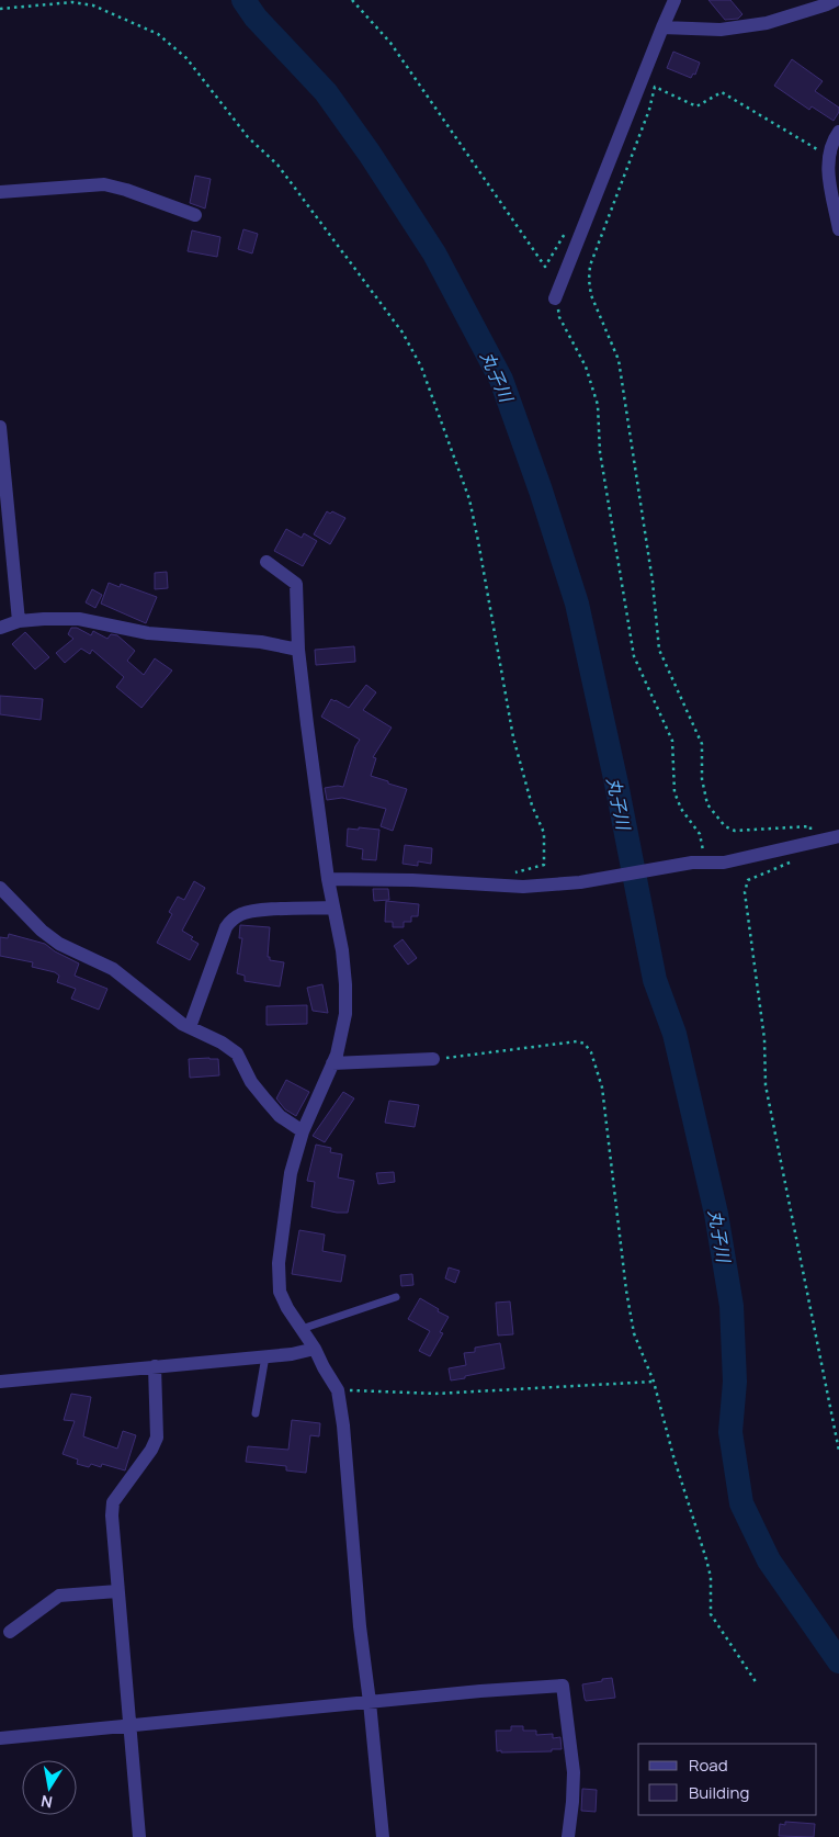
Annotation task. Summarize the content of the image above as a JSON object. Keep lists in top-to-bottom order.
{
  "water": ["丸子川"],
  "legend": ["Road", "Building"],
  "north": "bottom"
}
